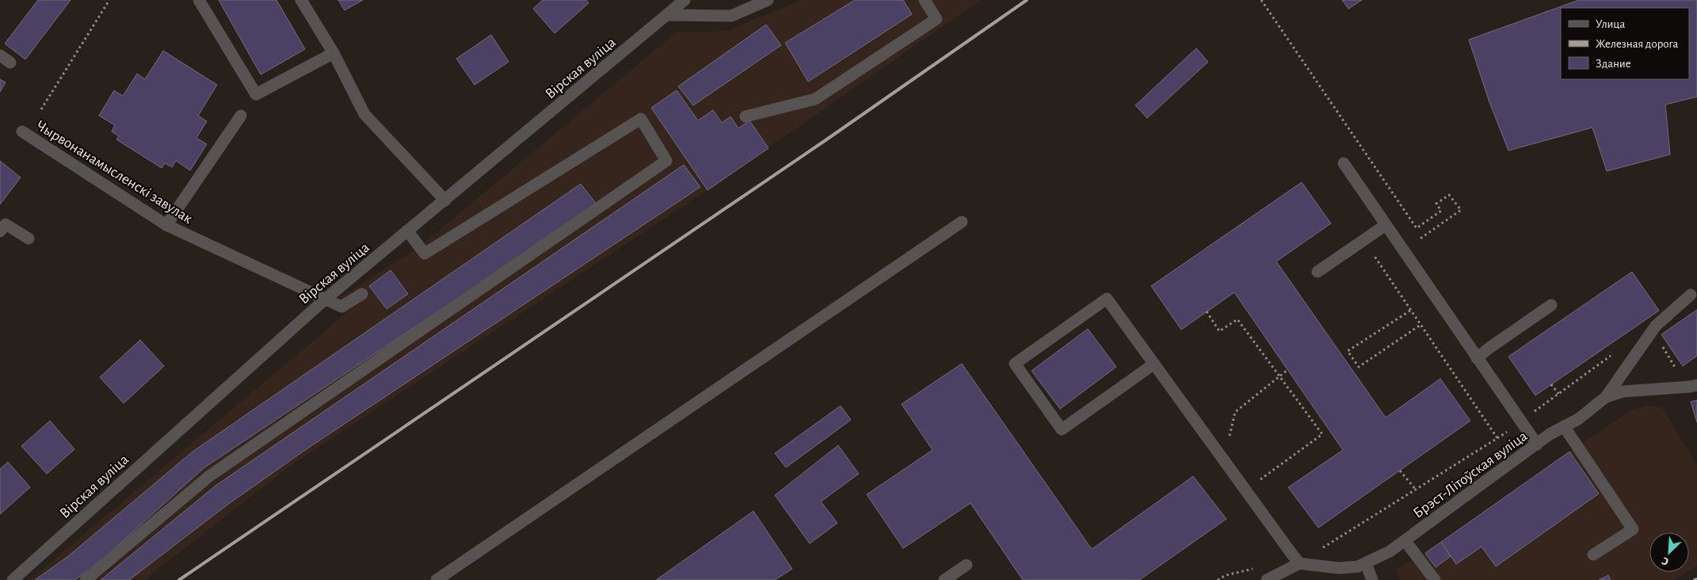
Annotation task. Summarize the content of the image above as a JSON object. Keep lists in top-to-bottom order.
{
  "streets": {
    "street": ["Вірская вуліца", "Чырвонанамысленскі завулак", "Брэст-Літоўская вуліца"]
  },
  "crossings": [
    ["Вірская вуліца", "Чырвонанамысленскі завулак"]
  ],
  "legend": ["Улица", "Железная дорога", "Здание"],
  "north": "bottom left"
}
